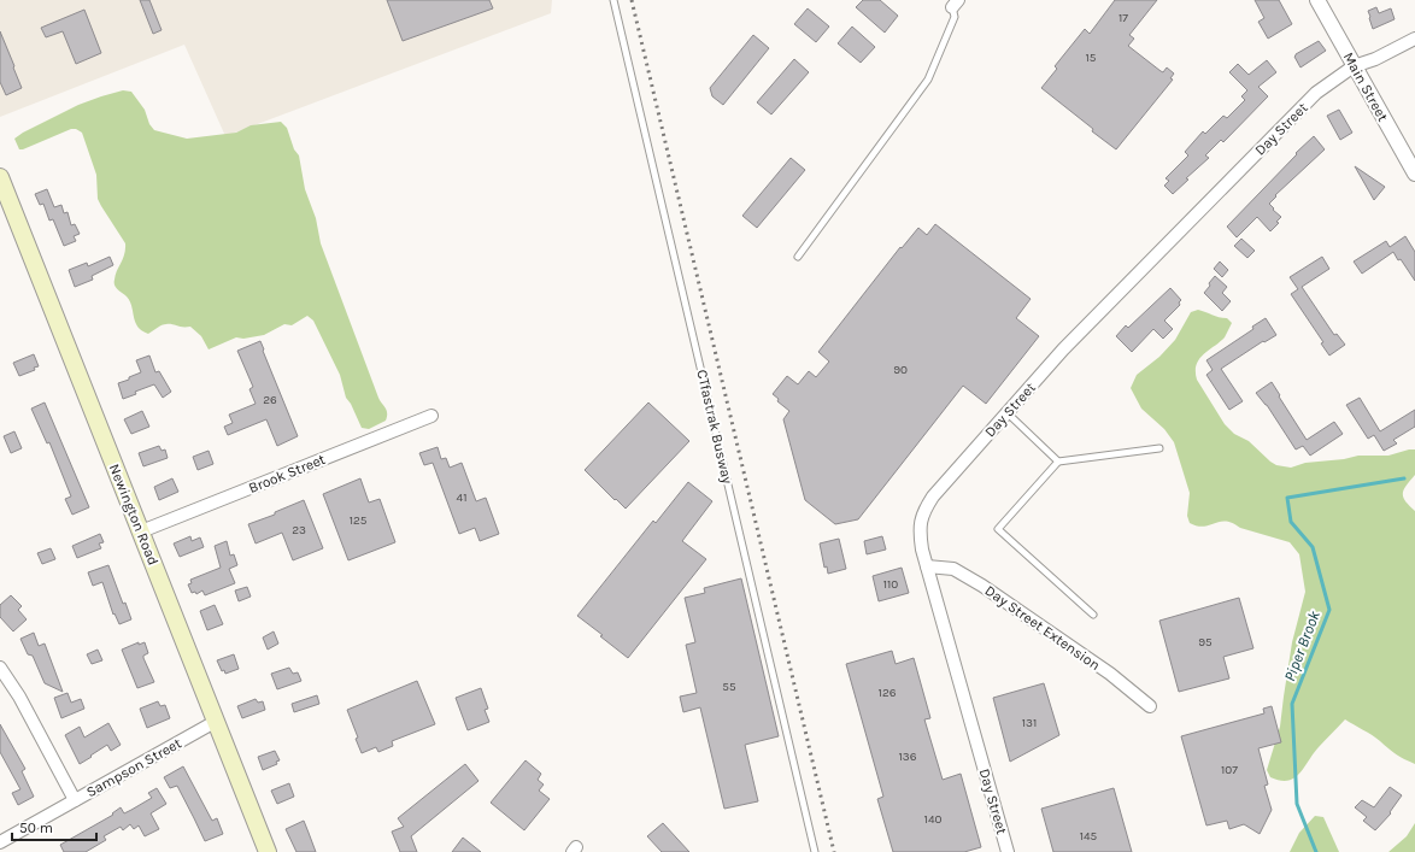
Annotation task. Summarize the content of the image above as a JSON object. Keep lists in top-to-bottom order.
{
  "streets": {
    "main road": ["Newington Road"],
    "street": [
      "Main Street",
      "Day Street",
      "Brook Street",
      "Day Street Extension",
      "Sampson Street"
    ],
    "lane": ["CTfastrak Busway"]
  },
  "crossings": [
    ["Main Street", "Day Street"],
    ["Day Street", "Day Street Extension"],
    ["Brook Street", "Newington Road"],
    ["Newington Road", "Sampson Street"]
  ],
  "water": ["Piper Brook"],
  "house_numbers": [
    "17",
    "15",
    "90",
    "26",
    "41",
    "125",
    "23",
    "110",
    "95",
    "55",
    "126",
    "131",
    "136",
    "107",
    "140",
    "145"
  ],
  "scale_bar": "50 m"
}
